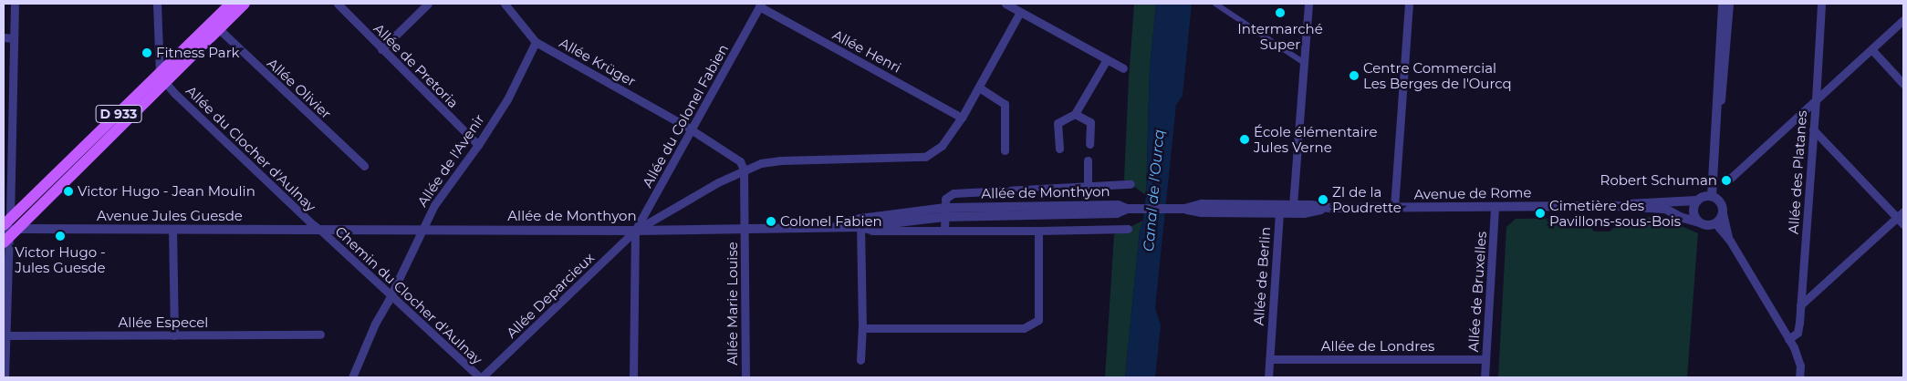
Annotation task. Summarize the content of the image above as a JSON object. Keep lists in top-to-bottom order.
{
  "streets": {
    "main road": ["D 933"],
    "street": [
      "Allée Henri",
      "Allée Krüger",
      "Allée de Pretoria",
      "Allée Olivier",
      "Allée du Colonel Fabien",
      "Allée du Clocher d'Aulnay",
      "Allée de l'Avenir",
      "Allée des Platanes",
      "Allée de Monthyon",
      "Avenue de Rome",
      "Avenue Jules Guesde",
      "Allée de Berlin",
      "Allée de Bruxelles",
      "Chemin du Clocher d'Aulnay",
      "Allée Deparcieux",
      "Allée Marie Louise",
      "Allée Especel",
      "Allée de Londres"
    ]
  },
  "crossings": [
    ["Allée Henri", "Allée du Colonel Fabien"],
    ["Allée Krüger", "Allée du Colonel Fabien"],
    ["Allée Krüger", "Allée de l'Avenir"],
    ["Allée Krüger", "Allée Marie Louise"],
    ["Allée de Pretoria", "Allée de l'Avenir"],
    ["Allée Olivier", "D 933"],
    ["D 933", "Allée du Clocher d'Aulnay"],
    ["D 933", "Avenue Jules Guesde"],
    ["Allée du Colonel Fabien", "Allée de Monthyon"],
    ["Allée du Colonel Fabien", "Allée Deparcieux"],
    ["Allée du Clocher d'Aulnay", "Allée de Monthyon"],
    ["Allée du Clocher d'Aulnay", "Avenue Jules Guesde"],
    ["Allée du Clocher d'Aulnay", "Chemin du Clocher d'Aulnay"],
    ["Allée de l'Avenir", "Allée de Monthyon"],
    ["Allée de l'Avenir", "Chemin du Clocher d'Aulnay"],
    ["Allée de Monthyon", "Avenue de Rome"],
    ["Allée de Monthyon", "Avenue Jules Guesde"],
    ["Allée de Monthyon", "Chemin du Clocher d'Aulnay"],
    ["Allée de Monthyon", "Allée Deparcieux"],
    ["Allée de Monthyon", "Allée Marie Louise"],
    ["Avenue de Rome", "Allée de Berlin"],
    ["Avenue de Rome", "Allée de Bruxelles"],
    ["Avenue Jules Guesde", "Chemin du Clocher d'Aulnay"],
    ["Allée de Berlin", "Allée de Londres"],
    ["Allée de Bruxelles", "Allée de Londres"],
    ["Chemin du Clocher d'Aulnay", "Allée Deparcieux"]
  ],
  "water": ["Canal de l'Ourcq"],
  "places": [
    "Intermarché Super",
    "Fitness Park",
    "Centre Commercial Les Berges de l'Ourcq",
    "École élémentaire Jules Verne",
    "Robert Schuman",
    "Victor Hugo - Jean Moulin",
    "ZI de la Poudrette",
    "Cimetière des Pavillons-sous-Bois",
    "Colonel Fabien",
    "Victor Hugo - Jules Guesde"
  ]
}
